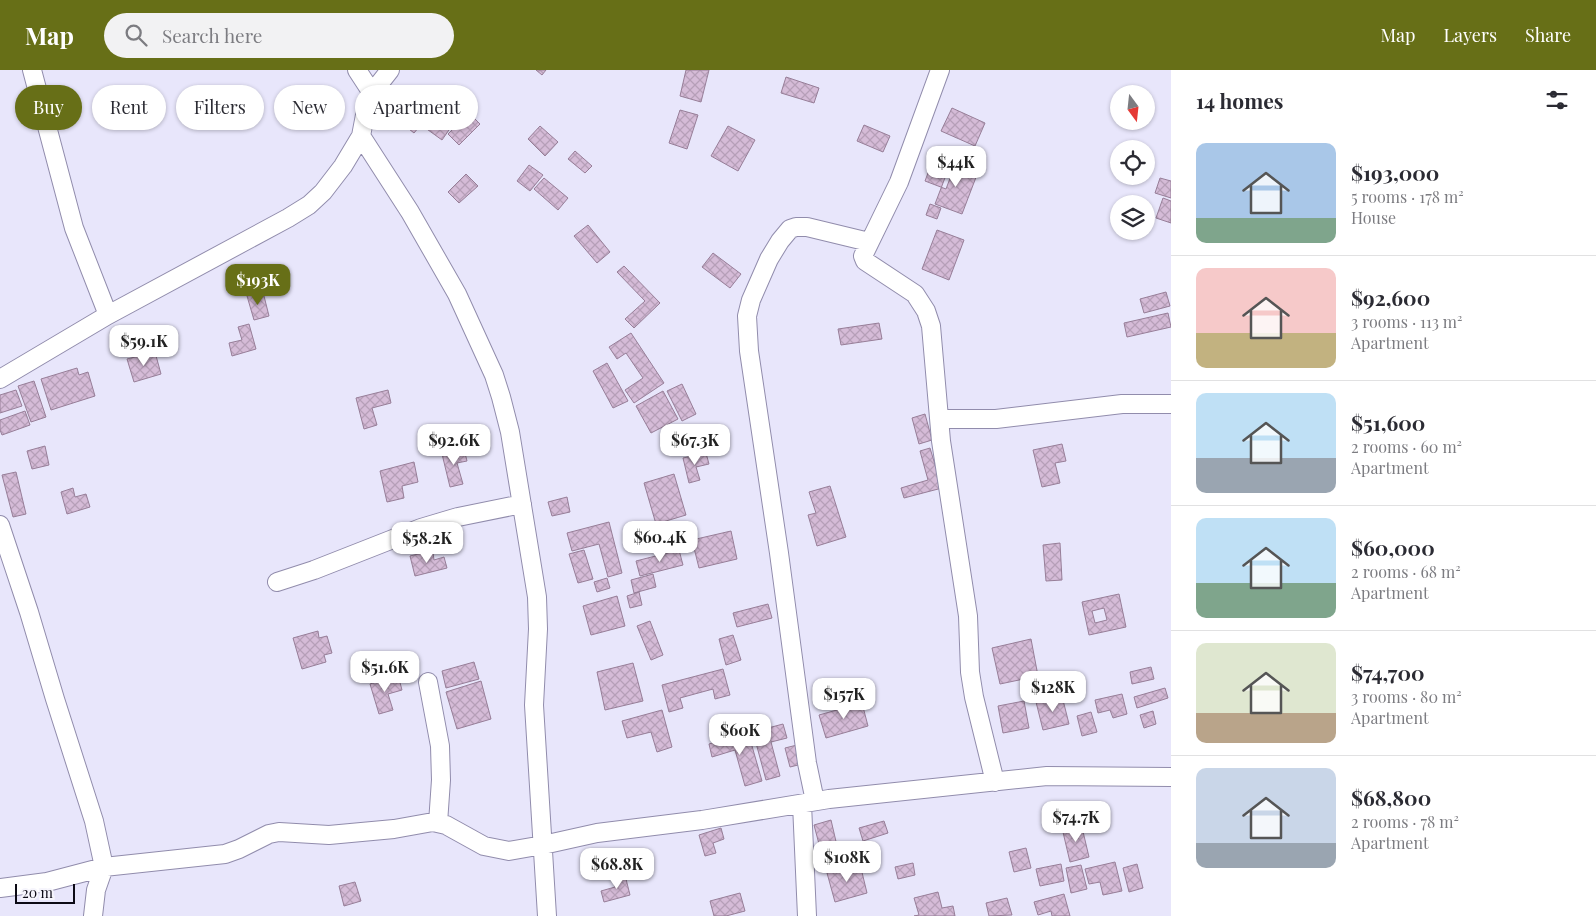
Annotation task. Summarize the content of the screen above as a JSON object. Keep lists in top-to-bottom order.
{
  "scale_bar": "20 m",
  "north": "bottom",
  "page": {
    "header": "Map",
    "search": "Search here",
    "nav": ["Map", "Layers", "Share"],
    "heading": "14 homes",
    "chip": [
      "Buy",
      "Rent",
      "Filters",
      "New",
      "Apartment"
    ],
    "list": [
      {
        "name": "$193,000",
        "note": "5 rooms · 178 m² · House"
      },
      {
        "name": "$92,600",
        "note": "3 rooms · 113 m² · Apartment"
      },
      {
        "name": "$51,600",
        "note": "2 rooms · 60 m² · Apartment"
      },
      {
        "name": "$60,000",
        "note": "2 rooms · 68 m² · Apartment"
      },
      {
        "name": "$74,700",
        "note": "3 rooms · 80 m² · Apartment"
      },
      {
        "name": "$68,800",
        "note": "2 rooms · 78 m² · Apartment"
      }
    ],
    "price": [
      "$44K",
      "$193K",
      "$59.1K",
      "$92.6K",
      "$67.3K",
      "$60.4K",
      "$58.2K",
      "$51.6K",
      "$128K",
      "$157K",
      "$60K",
      "$74.7K",
      "$108K",
      "$68.8K"
    ],
    "scale": "20 m"
  }
}
